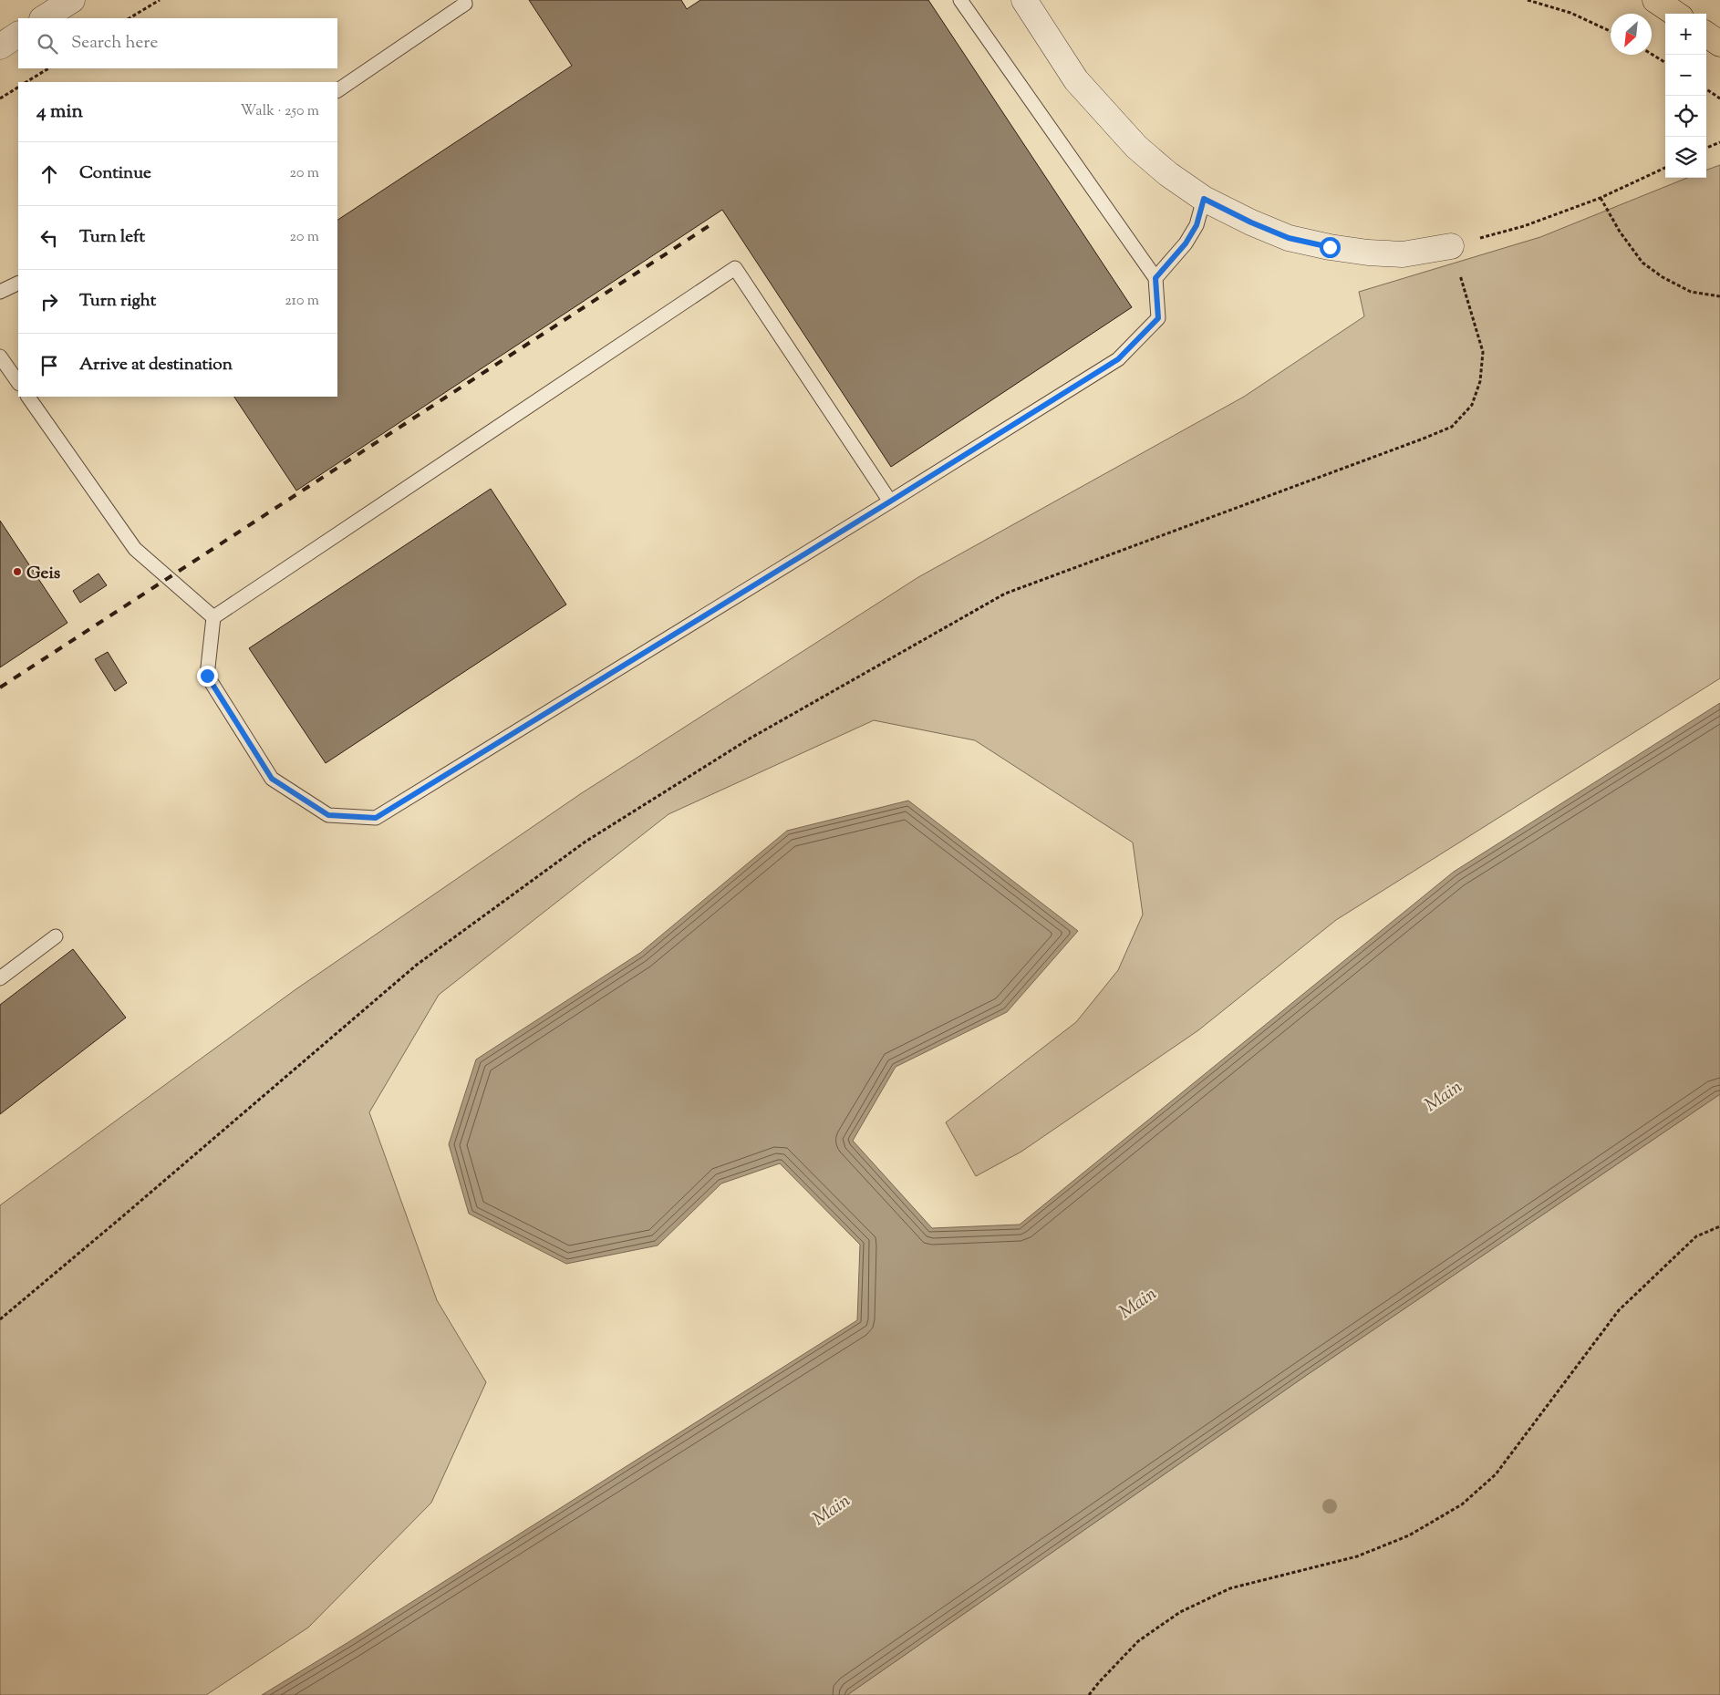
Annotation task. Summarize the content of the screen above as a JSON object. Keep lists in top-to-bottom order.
{
  "water": ["Main"],
  "places": ["Geis"],
  "north": "bottom left",
  "page": {
    "map_buttons": ["+", "−"],
    "search": "Search here",
    "heading": ["4 min", "Walk · 250 m"],
    "list": [
      ["Continue", "20 m"],
      ["Turn left", "20 m"],
      ["Turn right", "210 m"],
      "Arrive at destination"
    ]
  }
}
